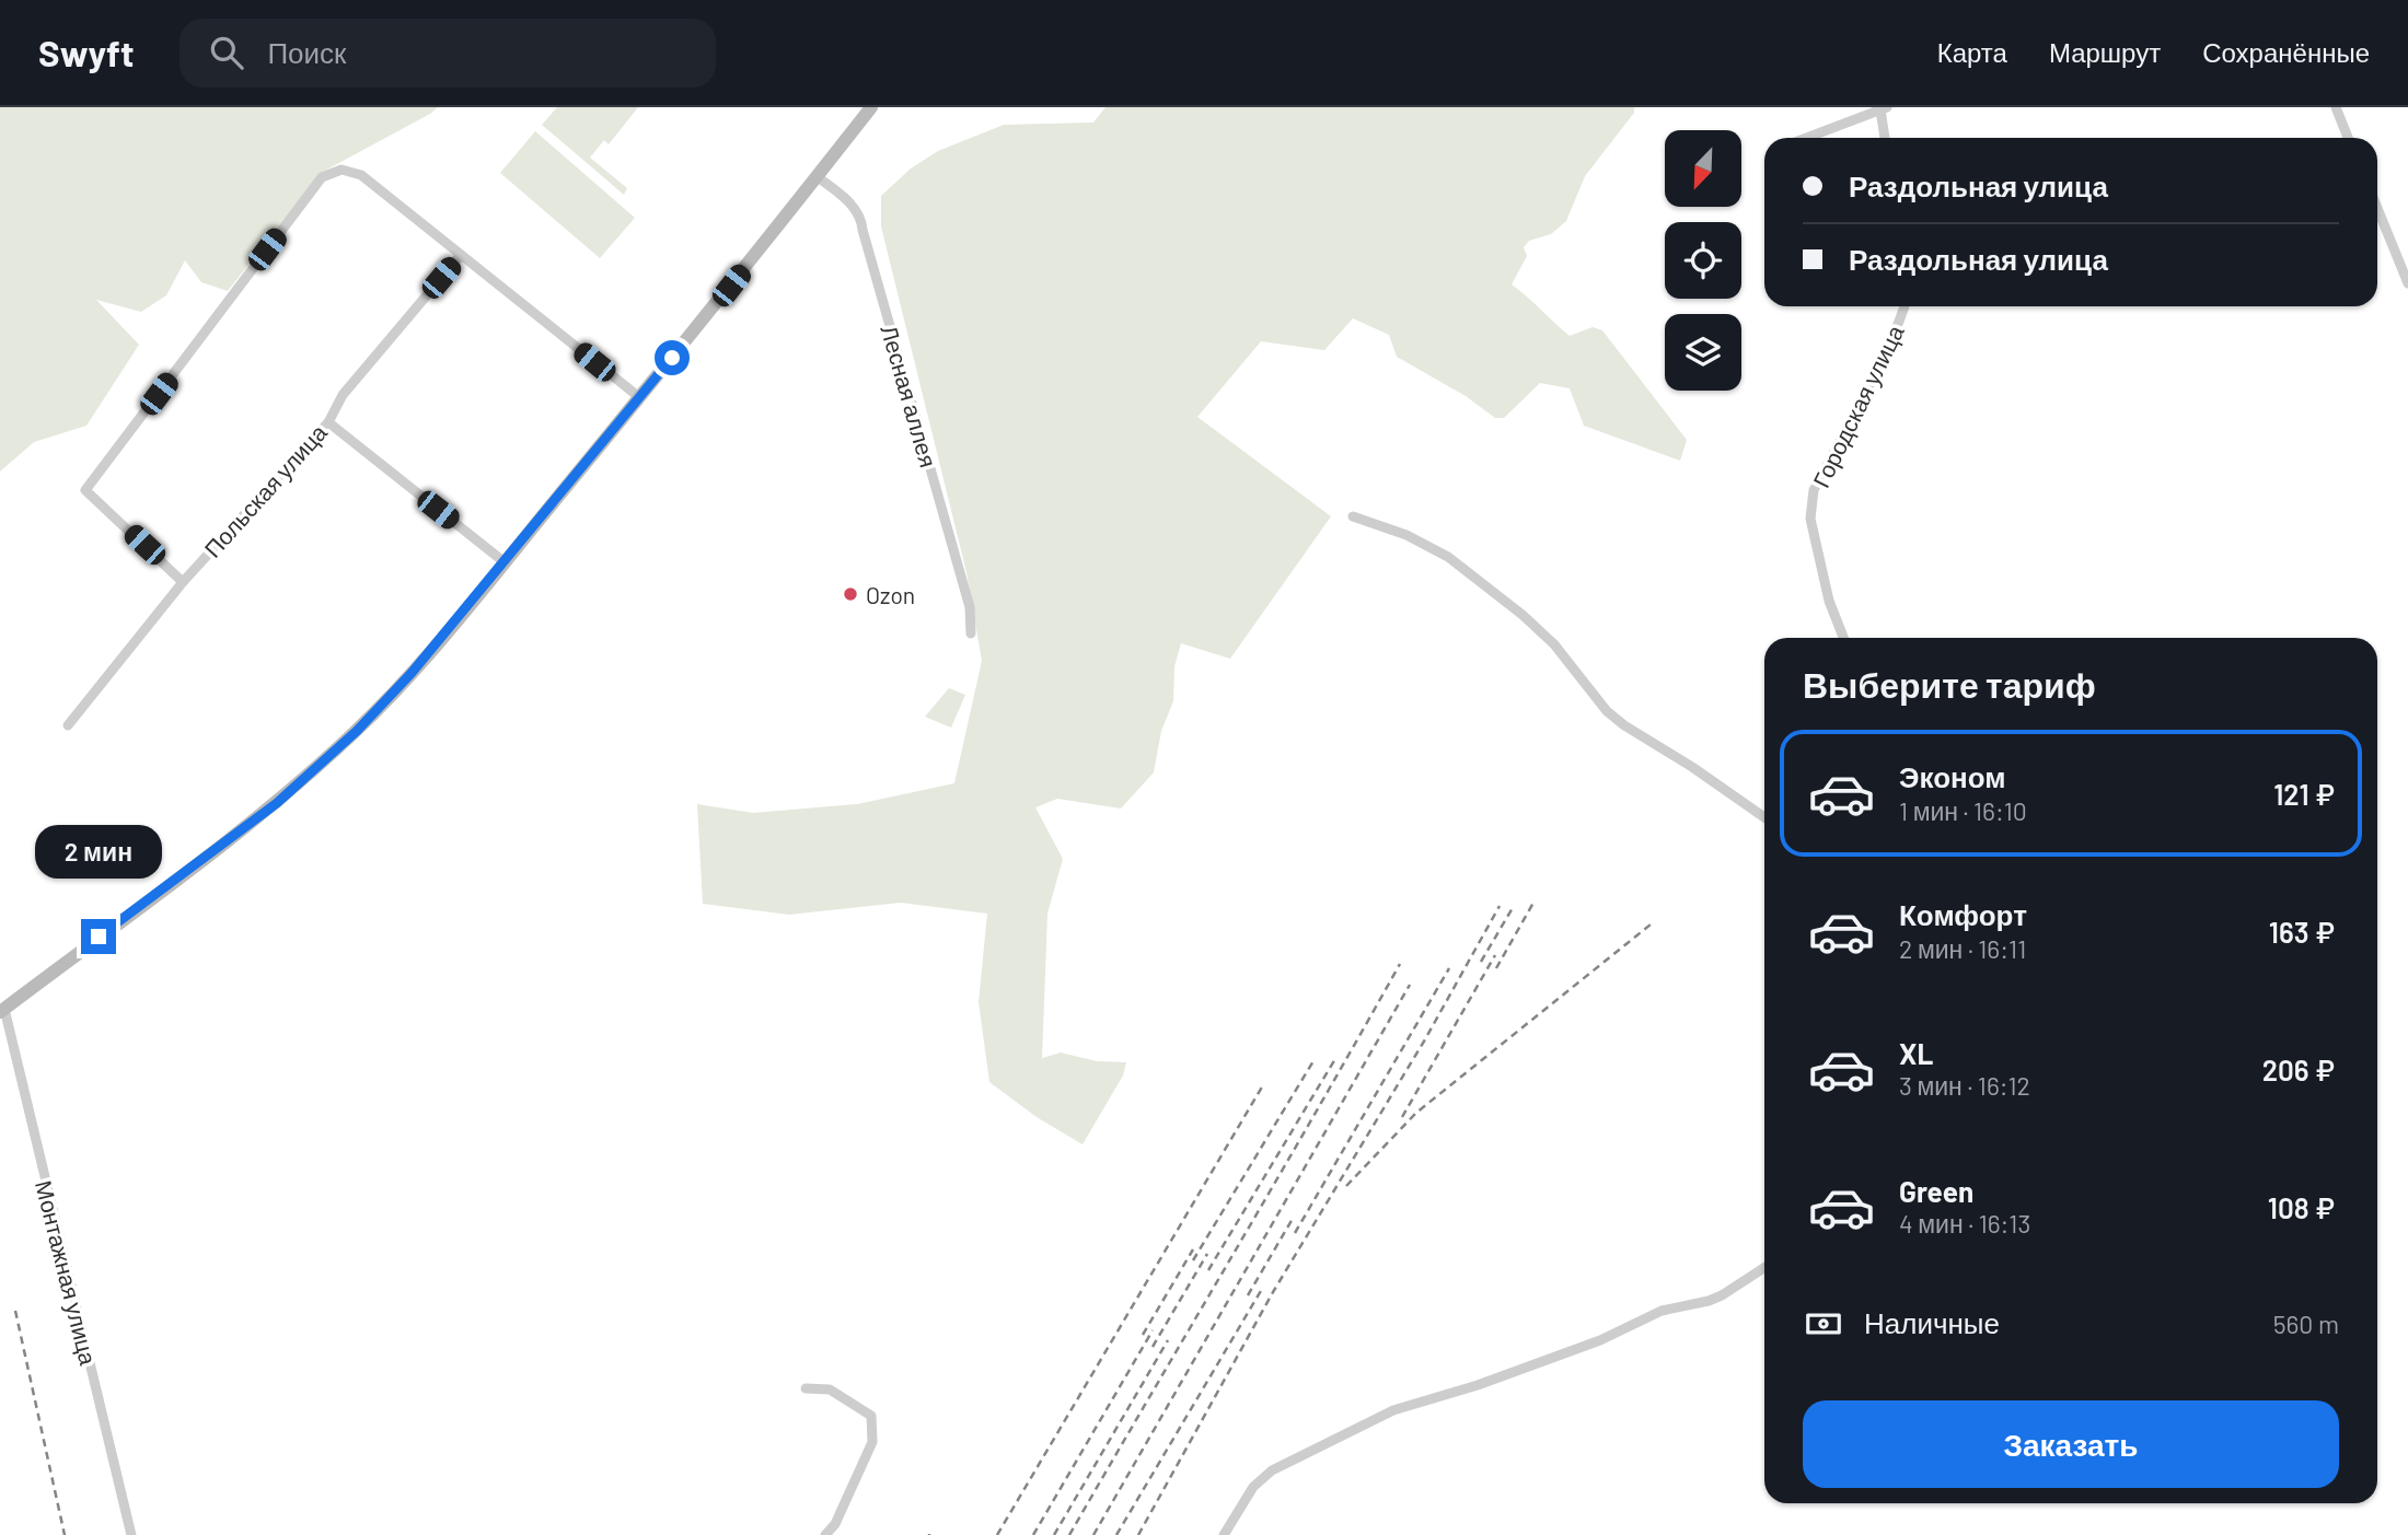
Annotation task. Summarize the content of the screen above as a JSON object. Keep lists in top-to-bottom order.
{
  "streets": {
    "street": [
      "Лесная аллея",
      "Городская улица",
      "Польская улица",
      "Монтажная улица"
    ]
  },
  "places": ["Ozon"],
  "north": "bottom left",
  "page": {
    "header": "Swyft",
    "search": "Поиск",
    "nav": ["Карта", "Маршрут", "Сохранённые"],
    "banner": ["Раздольная улица", "Раздольная улица"],
    "heading": "Выберите тариф",
    "list": [
      {
        "name": "Эконом",
        "note": "1 мин · 16:10",
        "value": "121 ₽"
      },
      {
        "name": "Комфорт",
        "note": "2 мин · 16:11",
        "value": "163 ₽"
      },
      {
        "name": "XL",
        "note": "3 мин · 16:12",
        "value": "206 ₽"
      },
      {
        "name": "Green",
        "note": "4 мин · 16:13",
        "value": "108 ₽"
      }
    ],
    "bubble": "2 мин",
    "pay": ["Наличные", "560 m"],
    "buttons": "Заказать"
  }
}
